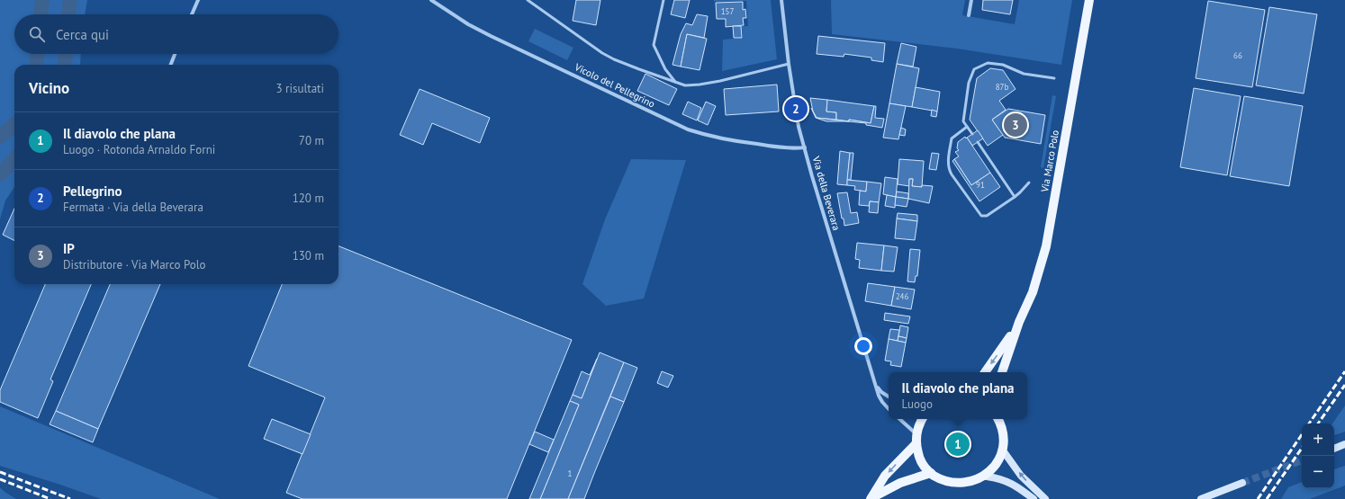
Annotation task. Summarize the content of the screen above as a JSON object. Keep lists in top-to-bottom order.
{
  "streets": {
    "main road": ["Via Marco Polo"],
    "street": ["Vicolo del Pellegrino", "Via della Beverara"]
  },
  "crossings": [
    ["Vicolo del Pellegrino", "Via della Beverara"]
  ],
  "house_numbers": [
    "157",
    "66",
    "87b",
    "91",
    "246",
    "1"
  ],
  "page": {
    "search": "Cerca qui",
    "heading": ["Vicino", "3 risultati"],
    "pins": ["2", "3", "1"],
    "list": [
      {
        "mark": "1",
        "name": "Il diavolo che plana",
        "note": "Luogo · Rotonda Arnaldo Forni",
        "value": "70 m"
      },
      {
        "mark": "2",
        "name": "Pellegrino",
        "note": "Fermata · Via della Beverara",
        "value": "120 m"
      },
      {
        "mark": "3",
        "name": "IP",
        "note": "Distributore · Via Marco Polo",
        "value": "130 m"
      }
    ],
    "popup": ["Il diavolo che plana", "Luogo"],
    "map_buttons": ["+", "−"]
  }
}
